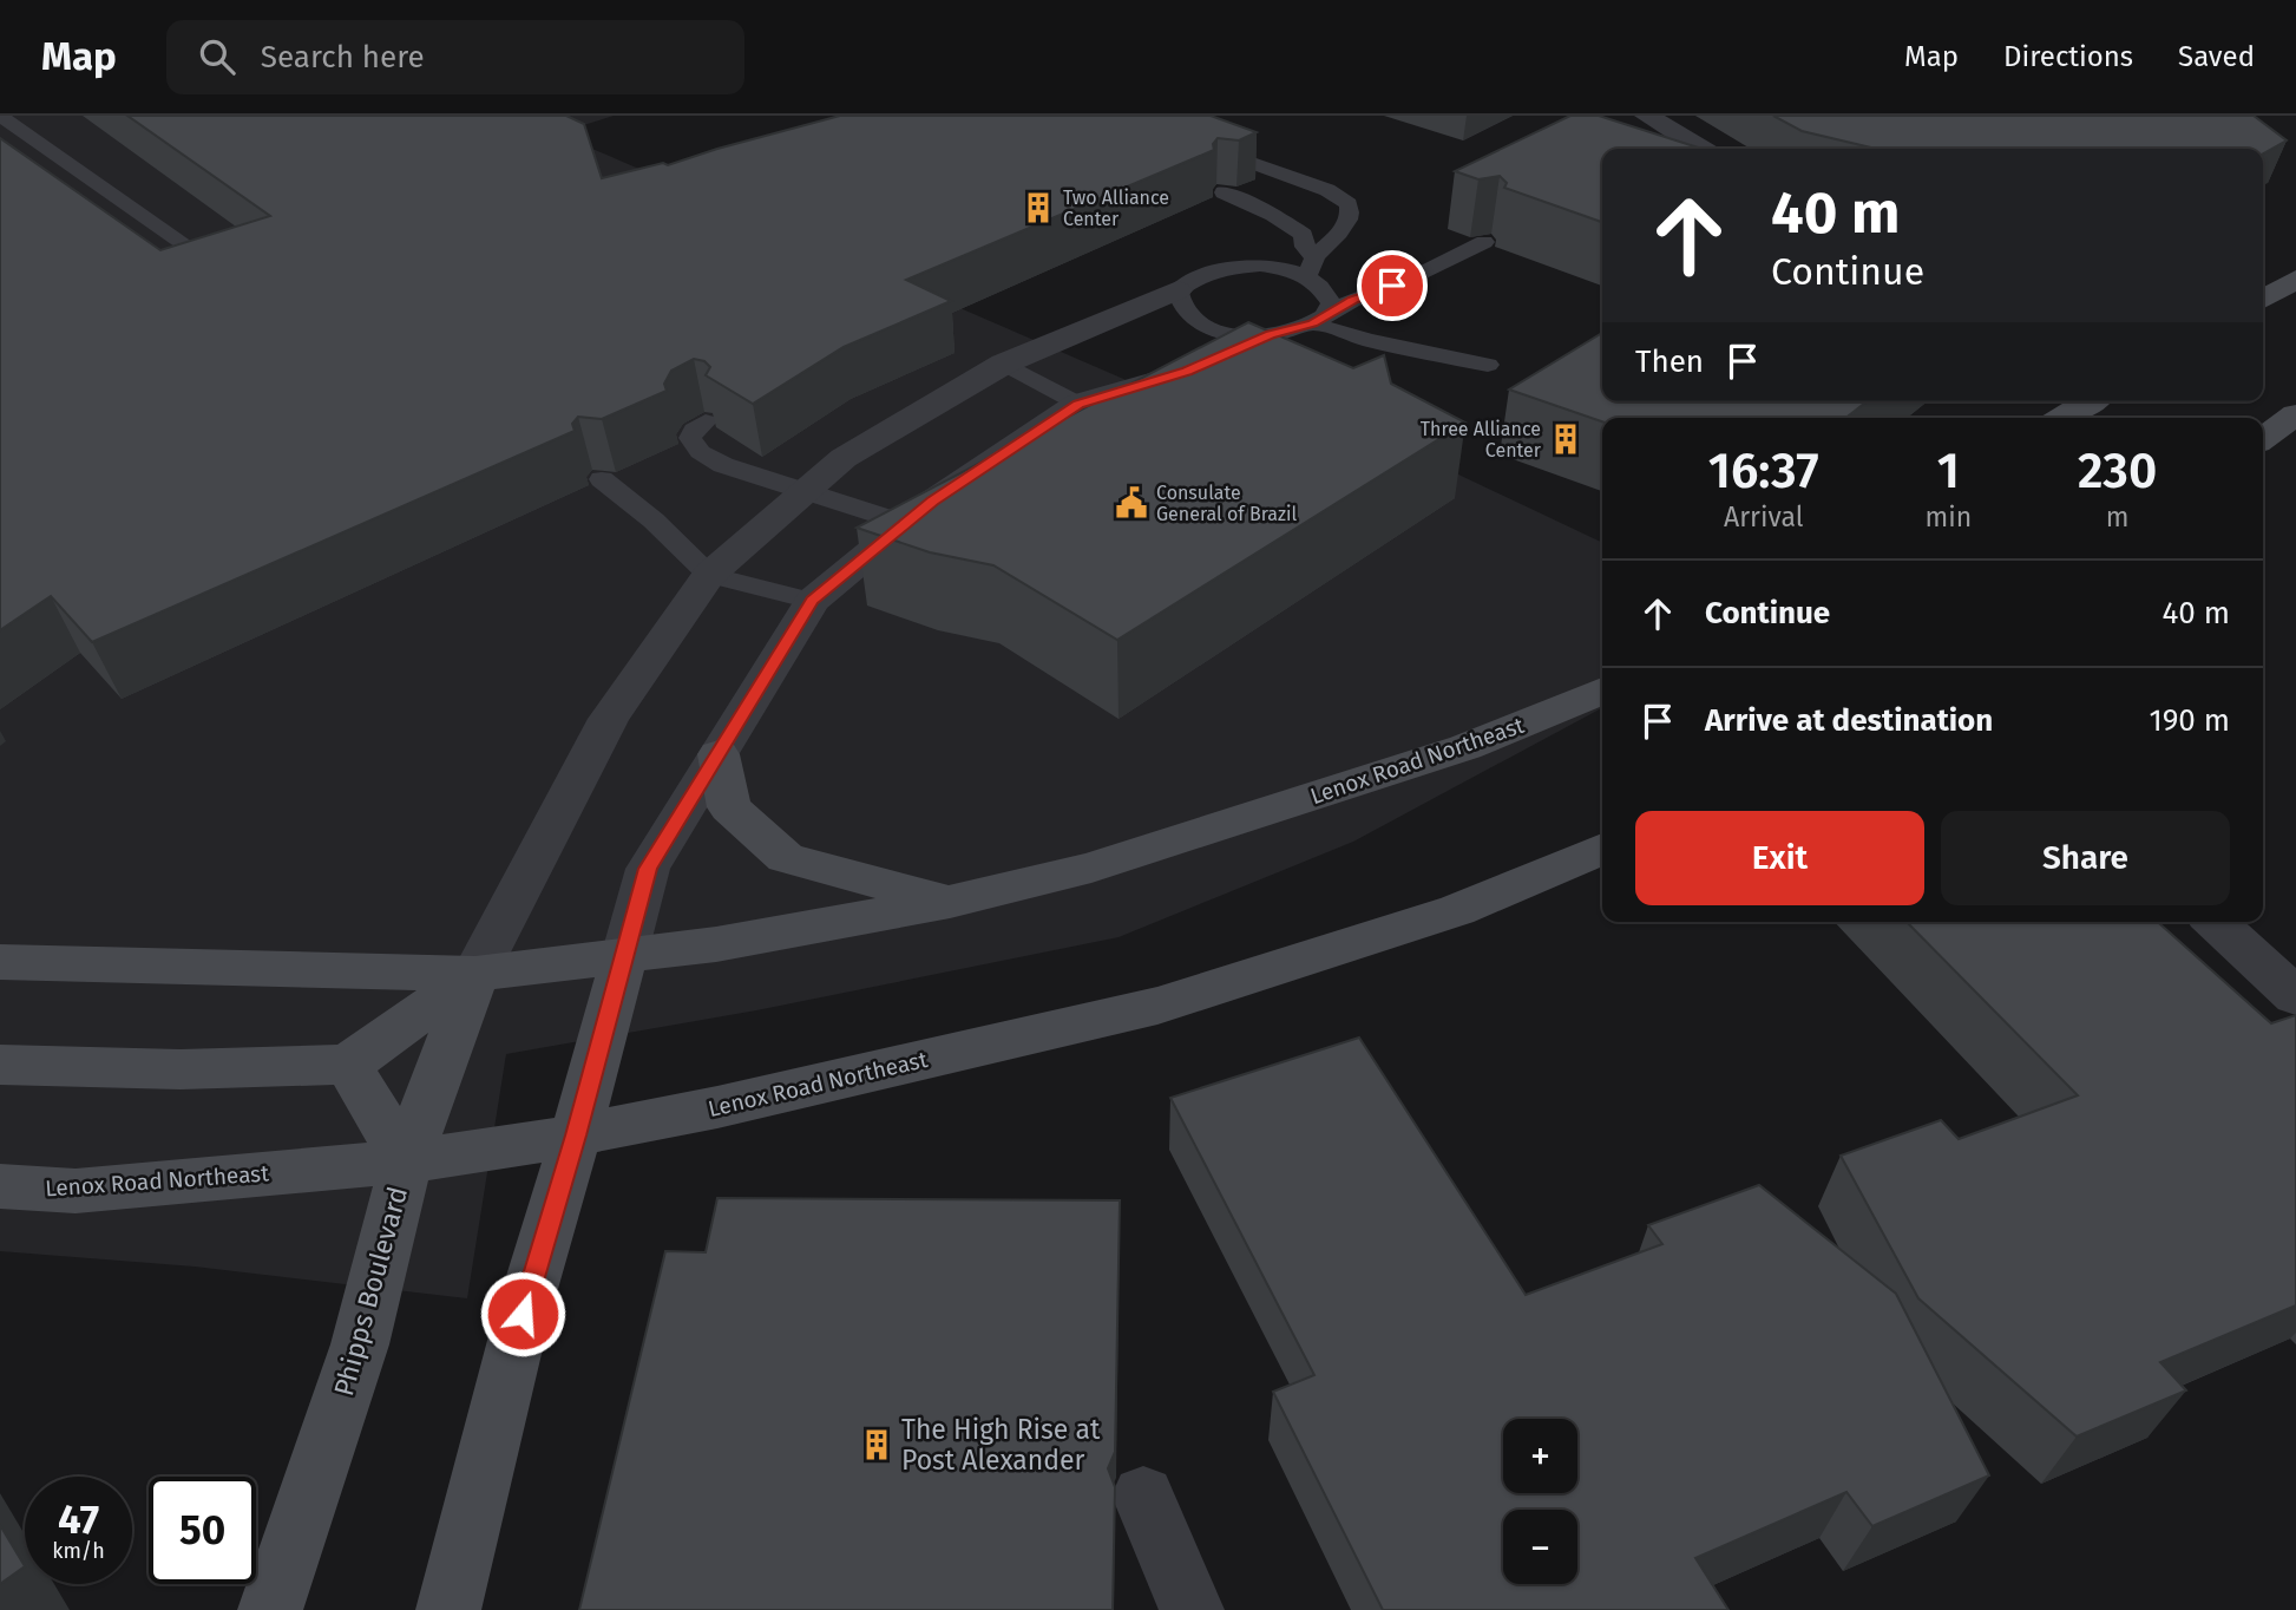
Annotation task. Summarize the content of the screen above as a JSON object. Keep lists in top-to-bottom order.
{
  "streets": {
    "main road": ["Lenox Road Northeast", "Phipps Boulevard"]
  },
  "crossings": [
    ["Lenox Road Northeast", "Phipps Boulevard"]
  ],
  "places": {
    "building": ["Two Alliance Center", "Three Alliance Center", "The High Rise at Post Alexander"],
    "public building": ["Consulate General of Brazil"]
  },
  "page": {
    "header": "Map",
    "search": "Search here",
    "nav": ["Map", "Directions", "Saved"],
    "turn": ["40 m", "Continue"],
    "then": "Then",
    "eta": [
      "16:37",
      "Arrival",
      "1",
      "min",
      "230",
      "m"
    ],
    "list": [
      {
        "name": "Continue",
        "value": "40 m"
      },
      {
        "name": "Arrive at destination",
        "value": "190 m"
      }
    ],
    "buttons": ["Exit", "Share"],
    "map_buttons": ["+", "−"],
    "speed": "47 km/h",
    "limit": "50"
  }
}
